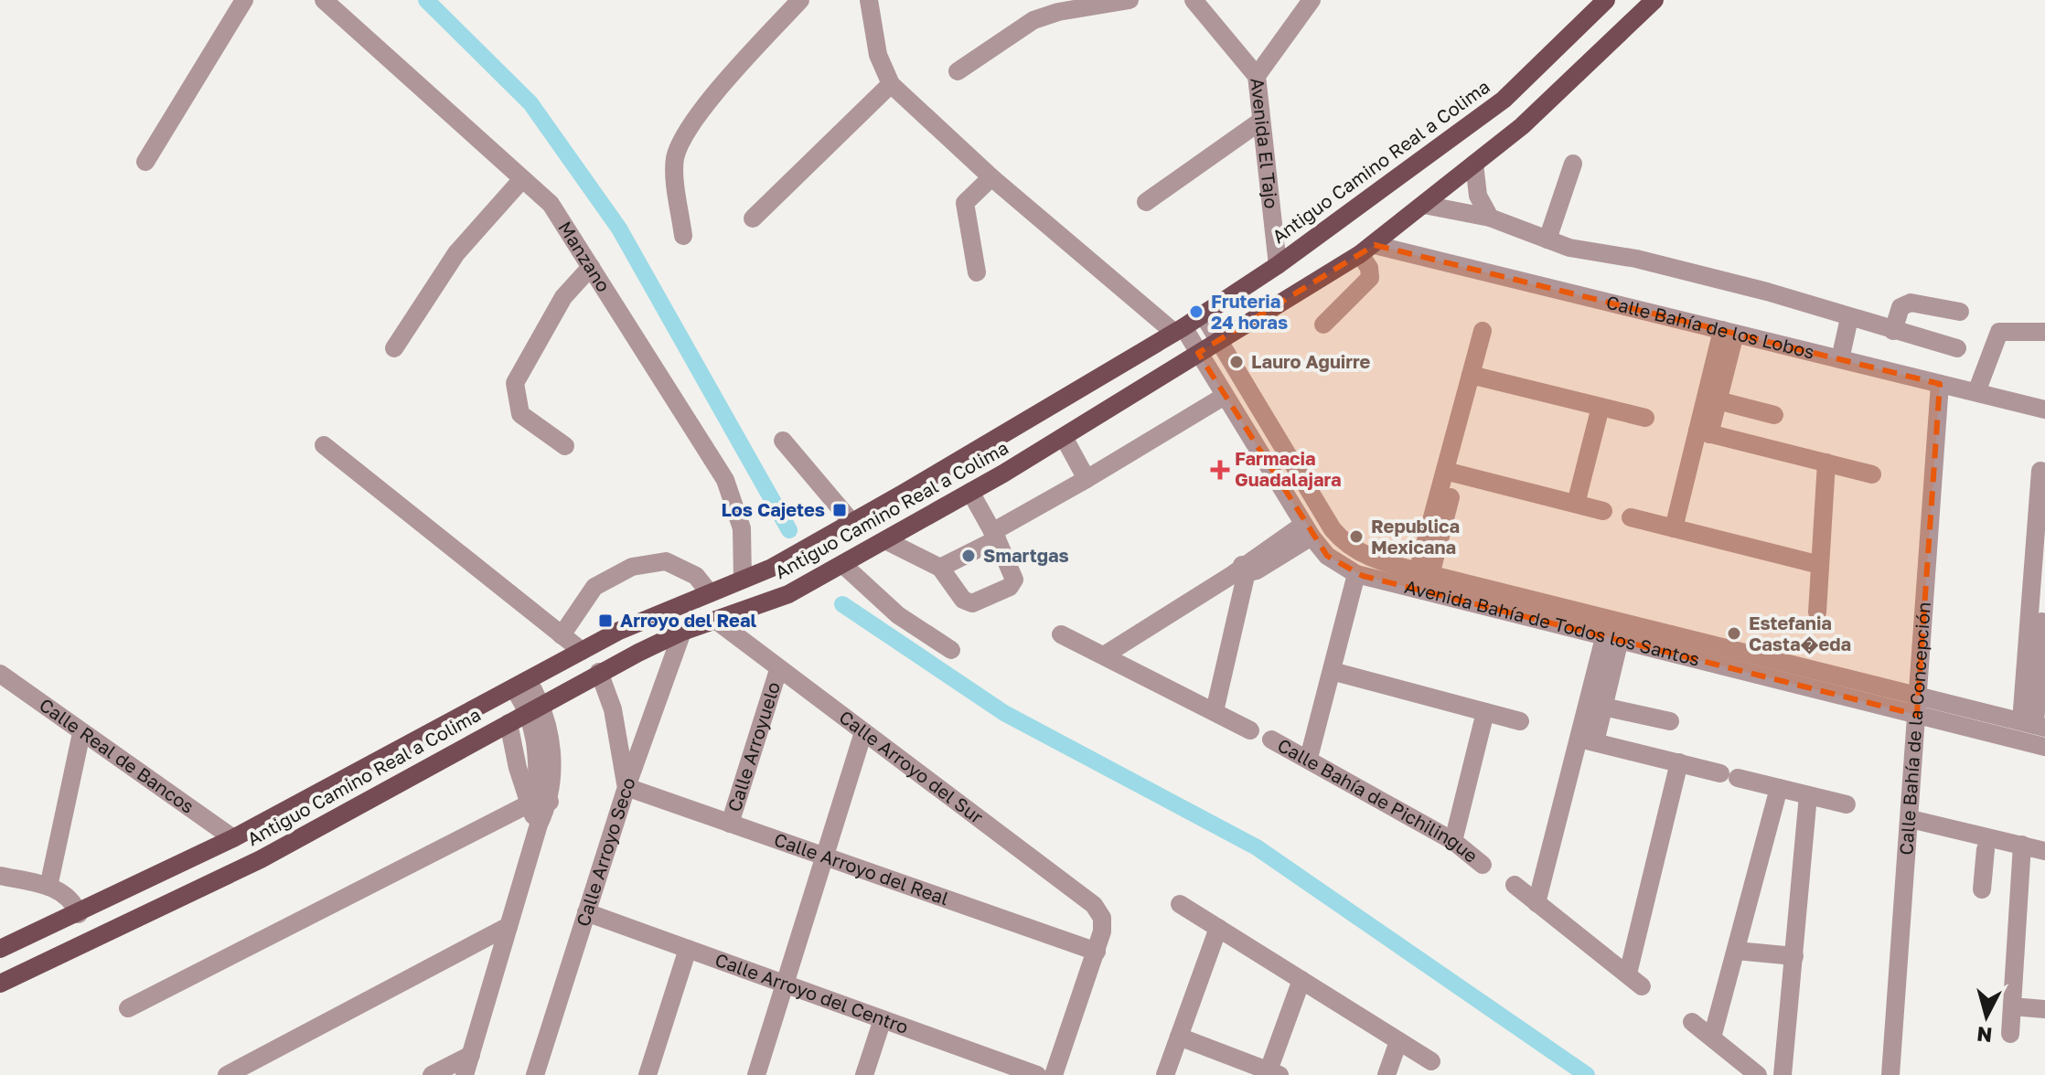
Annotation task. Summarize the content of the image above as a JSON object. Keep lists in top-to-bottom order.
{
  "streets": {
    "main road": ["Antiguo Camino Real a Colima"],
    "street": [
      "Avenida El Tajo",
      "Manzano",
      "Calle Bahía de los Lobos",
      "Avenida Bahía de Todos los Santos",
      "Calle Bahía de la Concepción",
      "Calle Arroyuelo",
      "Calle Real de Bancos",
      "Calle Arroyo del Sur",
      "Calle Bahía de Pichilingue",
      "Calle Arroyo Seco",
      "Calle Arroyo del Real",
      "Calle Arroyo del Centro"
    ]
  },
  "crossings": [
    ["Avenida El Tajo", "Antiguo Camino Real a Colima"],
    ["Antiguo Camino Real a Colima", "Manzano"],
    ["Antiguo Camino Real a Colima", "Calle Bahía de los Lobos"],
    ["Antiguo Camino Real a Colima", "Avenida Bahía de Todos los Santos"],
    ["Antiguo Camino Real a Colima", "Calle Real de Bancos"],
    ["Antiguo Camino Real a Colima", "Calle Arroyo del Sur"],
    ["Antiguo Camino Real a Colima", "Calle Arroyo Seco"],
    ["Calle Bahía de los Lobos", "Calle Bahía de la Concepción"],
    ["Avenida Bahía de Todos los Santos", "Calle Bahía de la Concepción"],
    ["Calle Arroyuelo", "Calle Arroyo del Sur"],
    ["Calle Arroyuelo", "Calle Arroyo del Real"],
    ["Calle Arroyo del Sur", "Calle Arroyo del Real"],
    ["Calle Arroyo Seco", "Calle Arroyo del Real"],
    ["Calle Arroyo Seco", "Calle Arroyo del Centro"]
  ],
  "places": {
    "other": [
      "Fruteria 24 horas",
      "Lauro Aguirre",
      "Republica Mexicana",
      "Smartgas",
      "Estefania Casta�eda"
    ],
    "health": ["Farmacia Guadalajara"],
    "transit": ["Los Cajetes", "Arroyo del Real"]
  },
  "north": "bottom"
}
